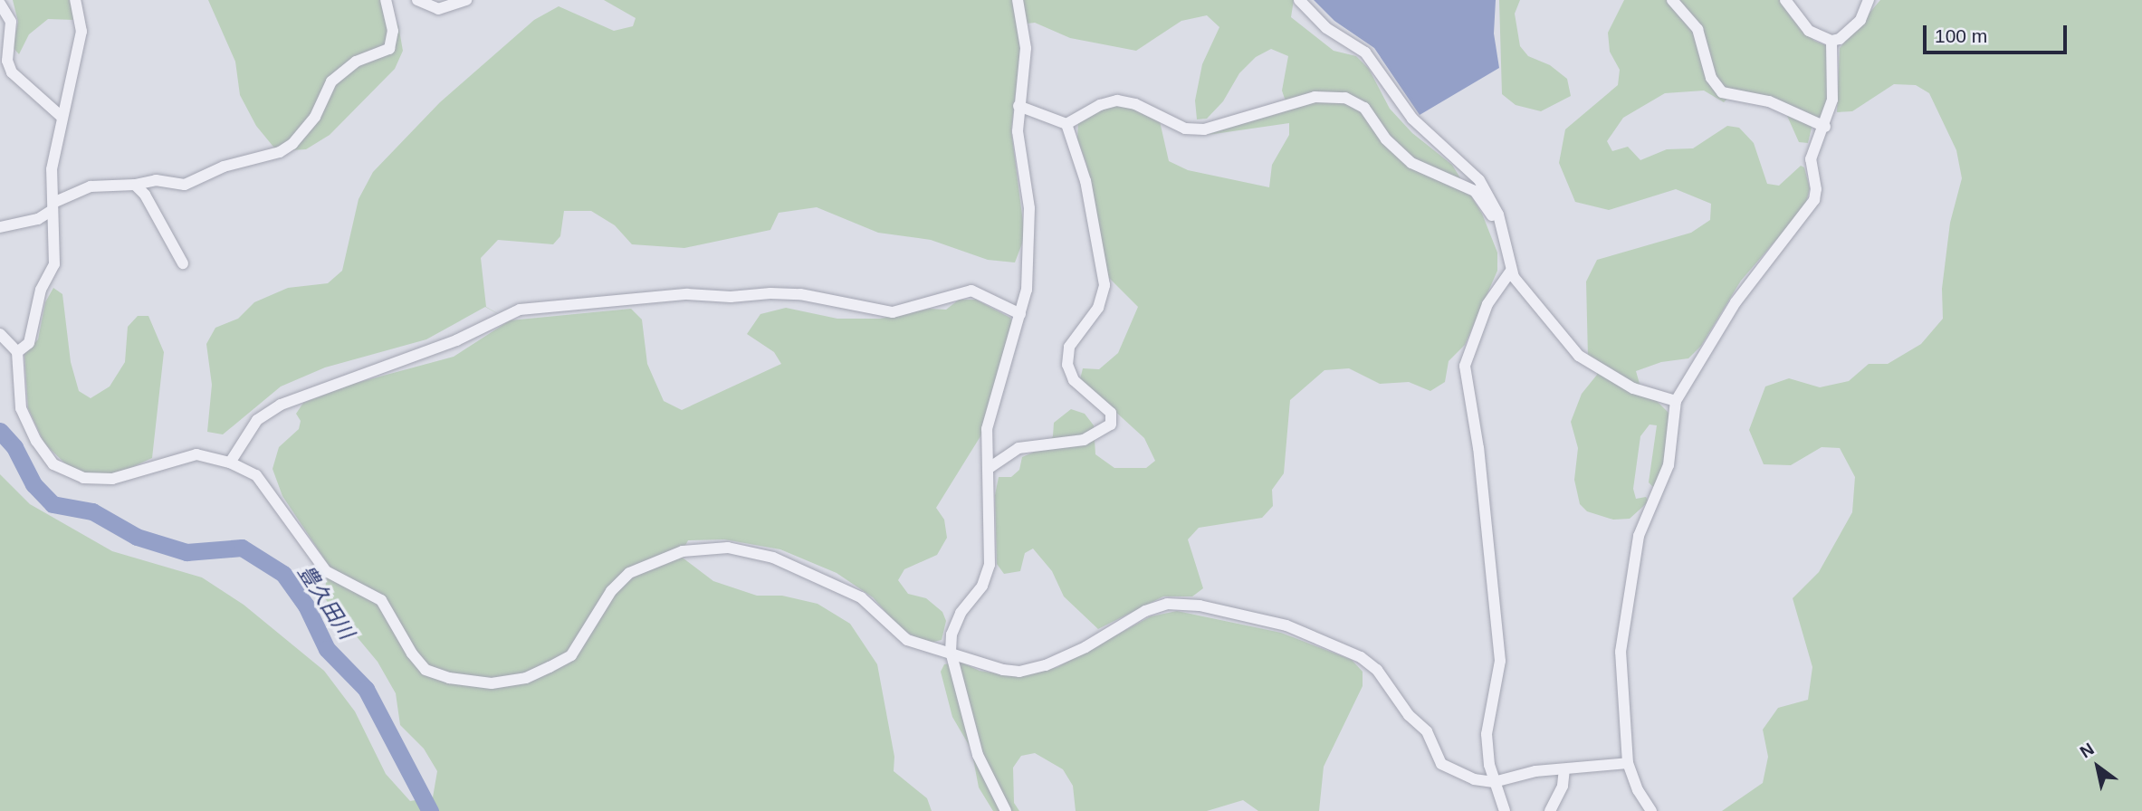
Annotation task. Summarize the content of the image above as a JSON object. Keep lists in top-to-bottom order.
{
  "water": ["豊久田川"],
  "scale_bar": "100 m",
  "north": "top left"
}
